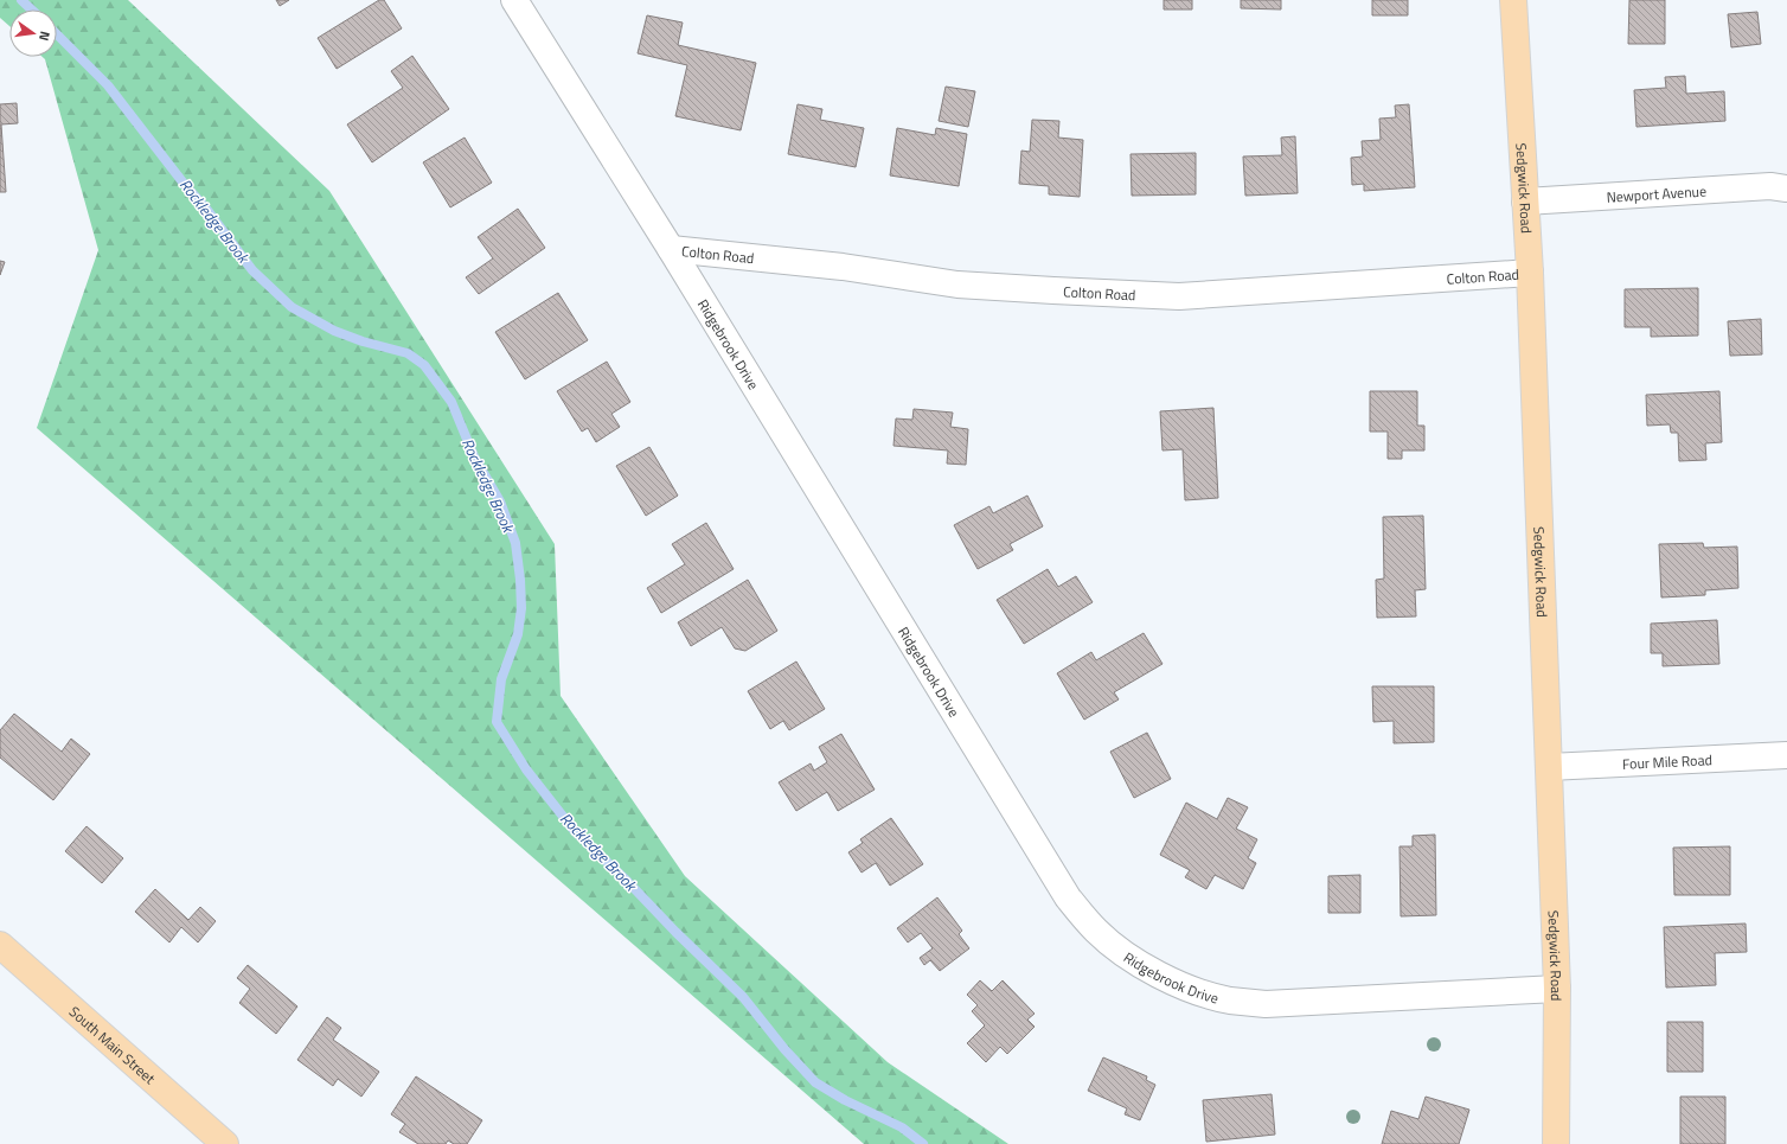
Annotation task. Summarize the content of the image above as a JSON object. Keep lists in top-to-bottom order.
{
  "streets": {
    "main road": ["Sedgwick Road", "South Main Street"],
    "street": [
      "Newport Avenue",
      "Colton Road",
      "Ridgebrook Drive",
      "Four Mile Road"
    ]
  },
  "crossings": [
    ["Sedgwick Road", "Newport Avenue"],
    ["Sedgwick Road", "Colton Road"],
    ["Sedgwick Road", "Ridgebrook Drive"],
    ["Sedgwick Road", "Four Mile Road"],
    ["Colton Road", "Ridgebrook Drive"]
  ],
  "water": ["Rockledge Brook"],
  "north": "right"
}
